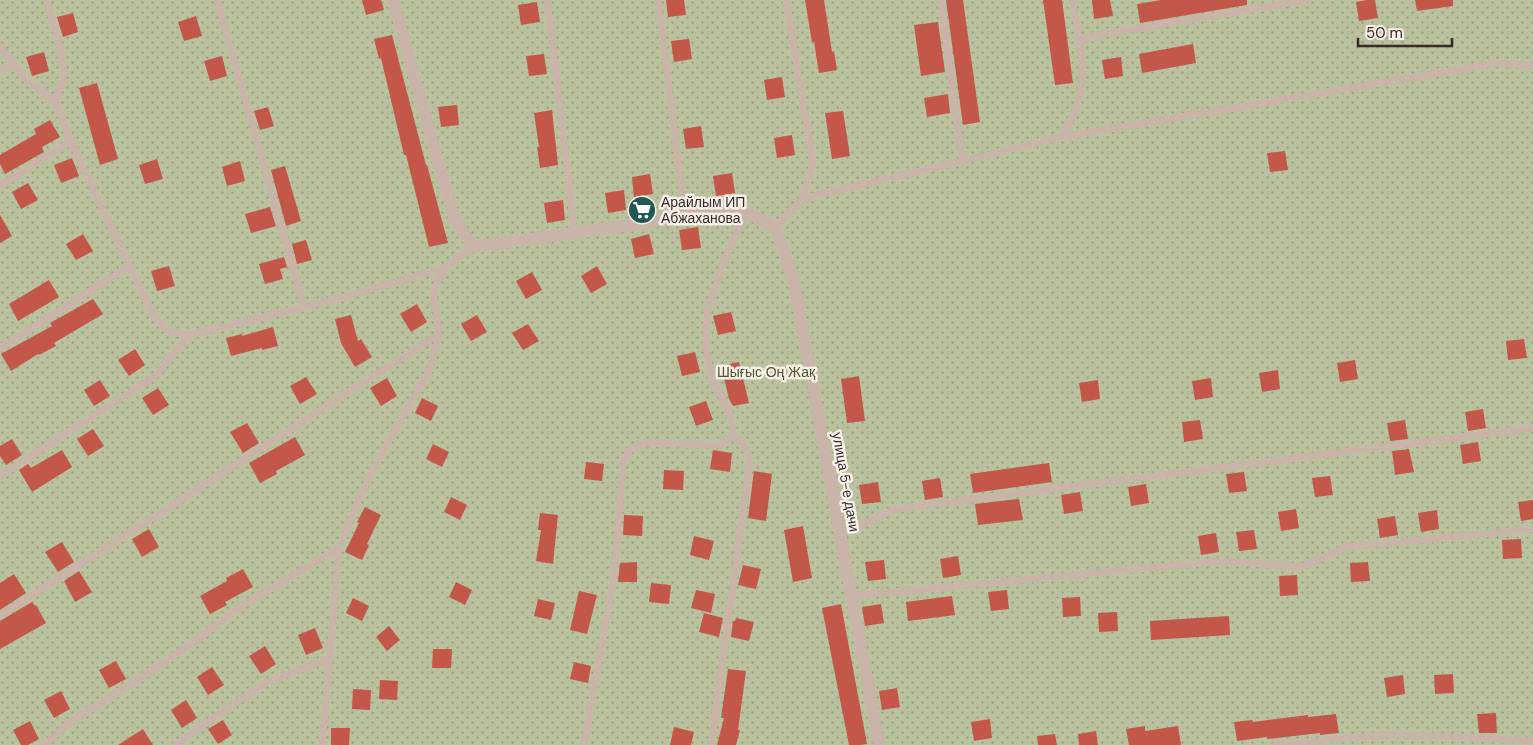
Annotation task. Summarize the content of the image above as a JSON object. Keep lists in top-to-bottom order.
{
  "streets": {
    "street": ["улица 5-е дачи"]
  },
  "parks": ["Шығыс Оң Жақ"],
  "places": {
    "supermarket": ["Арайлым ИП Абжаханова"]
  },
  "scale_bar": "50 m"
}
